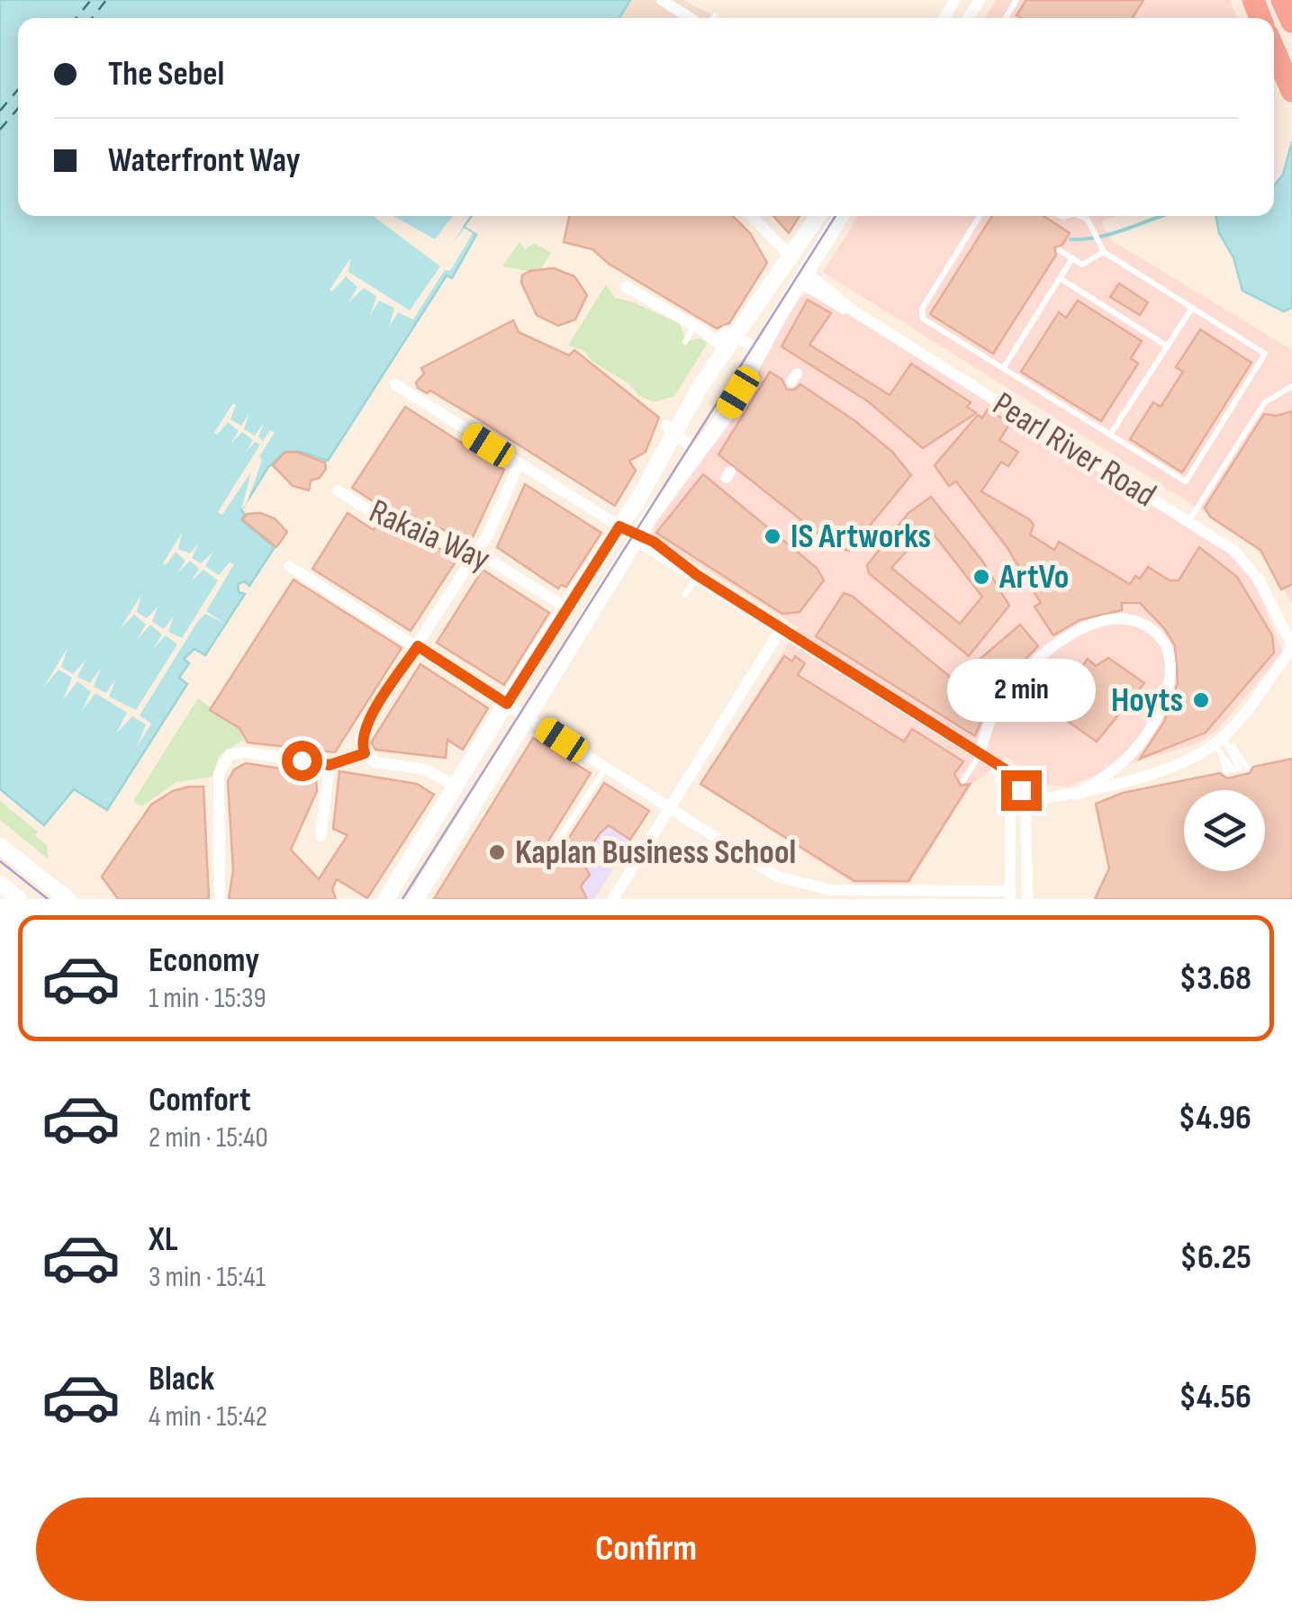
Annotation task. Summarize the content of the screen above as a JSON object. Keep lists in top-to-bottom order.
{
  "streets": {
    "street": ["Pearl River Road", "Rakaia Way"]
  },
  "places": [
    "IS Artworks",
    "ArtVo",
    "Hoyts",
    "Kaplan Business School"
  ],
  "page": {
    "banner": ["The Sebel", "Waterfront Way"],
    "bubble": "2 min",
    "list": [
      {
        "name": "Economy",
        "note": "1 min · 15:39",
        "value": "$3.68"
      },
      {
        "name": "Comfort",
        "note": "2 min · 15:40",
        "value": "$4.96"
      },
      {
        "name": "XL",
        "note": "3 min · 15:41",
        "value": "$6.25"
      },
      {
        "name": "Black",
        "note": "4 min · 15:42",
        "value": "$4.56"
      }
    ],
    "buttons": "Confirm"
  }
}
